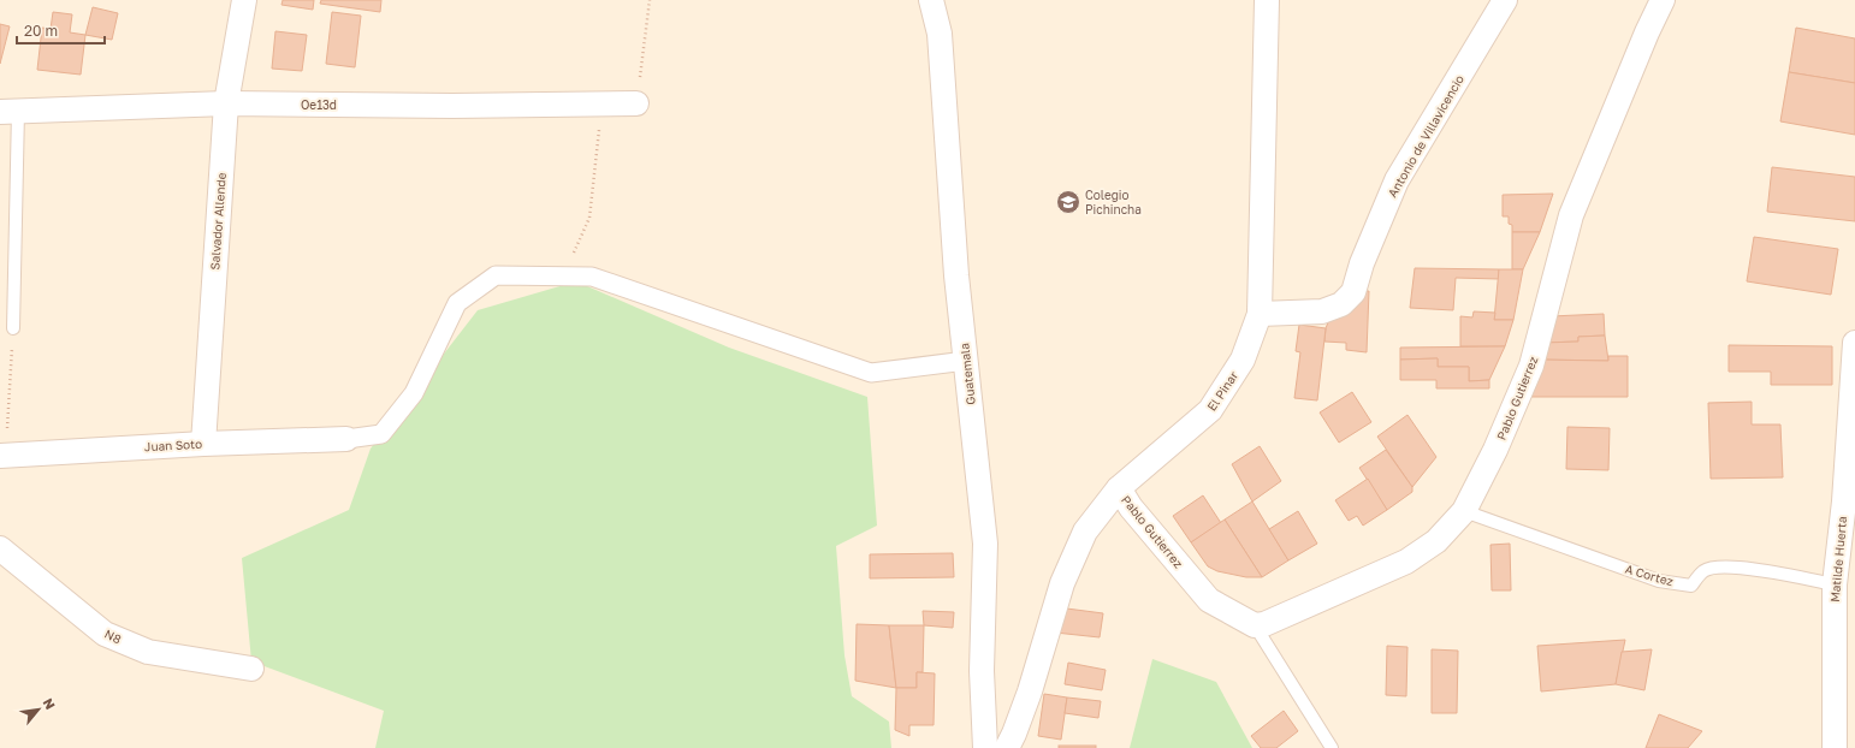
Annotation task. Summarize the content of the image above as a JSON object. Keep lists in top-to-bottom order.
{
  "streets": {
    "street": [
      "Oe13d",
      "Antonio de Villavicencio",
      "Salvador Allende",
      "Guatemala",
      "El Pinar",
      "Pablo Gutierrez",
      "Juan Soto",
      "Matilde Huerta",
      "N8"
    ],
    "lane": ["A Cortez"]
  },
  "crossings": [
    ["Oe13d", "Salvador Allende"],
    ["Antonio de Villavicencio", "El Pinar"],
    ["Salvador Allende", "Juan Soto"],
    ["El Pinar", "Pablo Gutierrez"],
    ["Pablo Gutierrez", "A Cortez"],
    ["Matilde Huerta", "A Cortez"]
  ],
  "places": {
    "school or university": ["Colegio Pichincha"]
  },
  "scale_bar": "20 m",
  "north": "top right"
}
